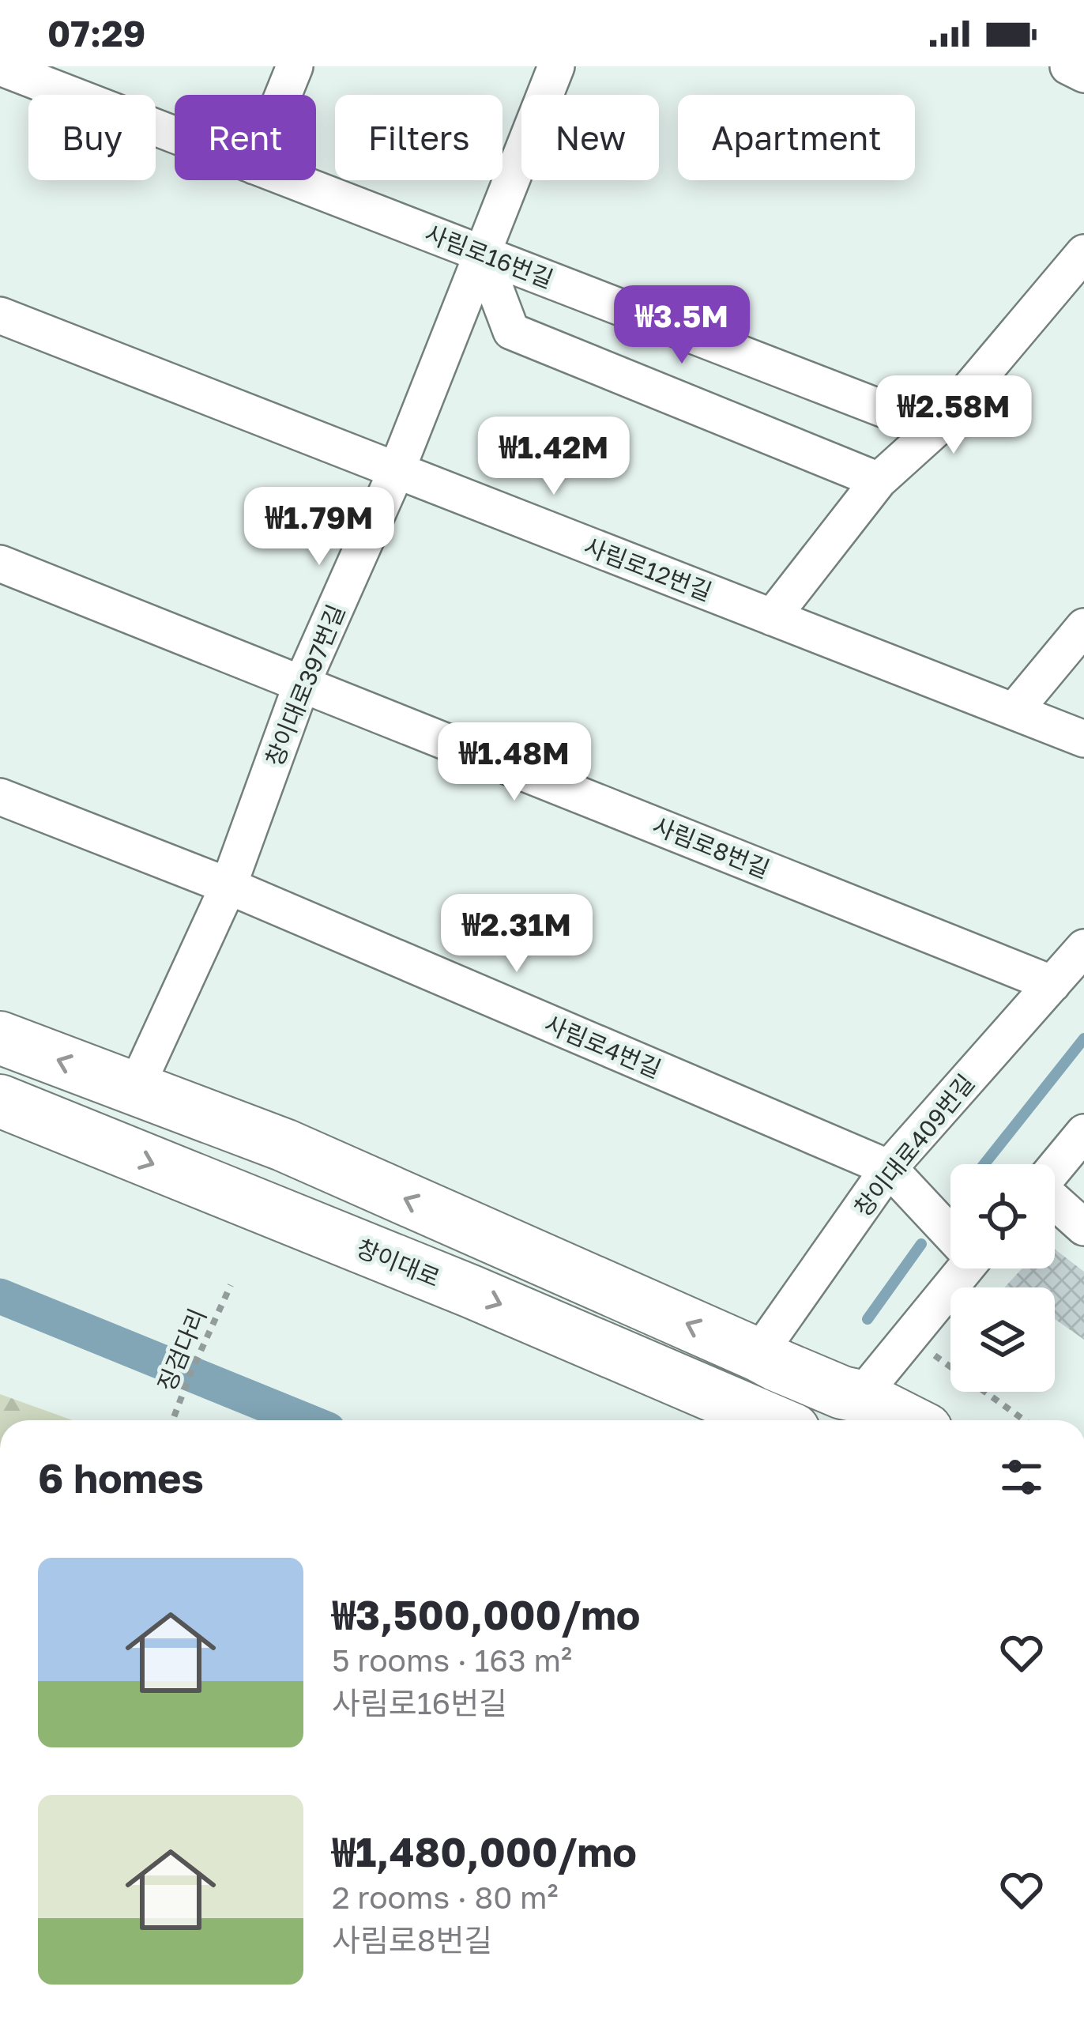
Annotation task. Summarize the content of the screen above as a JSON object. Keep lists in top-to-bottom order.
{
  "streets": {
    "main road": ["창이대로"],
    "street": [
      "사림로16번길",
      "사림로12번길",
      "창이대로397번길",
      "사림로8번길",
      "사림로4번길",
      "창이대로409번길"
    ],
    "path": ["징검다리"]
  },
  "crossings": [
    ["사림로16번길", "창이대로397번길"],
    ["사림로12번길", "창이대로397번길"],
    ["창이대로397번길", "사림로8번길"],
    ["창이대로397번길", "사림로4번길"],
    ["사림로8번길", "창이대로409번길"],
    ["사림로4번길", "창이대로409번길"]
  ],
  "page": {
    "status": "07:29",
    "chip": [
      "Buy",
      "Rent",
      "Filters",
      "New",
      "Apartment"
    ],
    "price": [
      "₩3.5M",
      "₩2.58M",
      "₩1.42M",
      "₩1.79M",
      "₩1.48M",
      "₩2.31M"
    ],
    "heading": "6 homes",
    "list": [
      {
        "name": "₩3,500,000/mo",
        "note": "5 rooms · 163 m² · 사림로16번길"
      },
      {
        "name": "₩1,480,000/mo",
        "note": "2 rooms · 80 m² · 사림로8번길"
      }
    ]
  }
}
